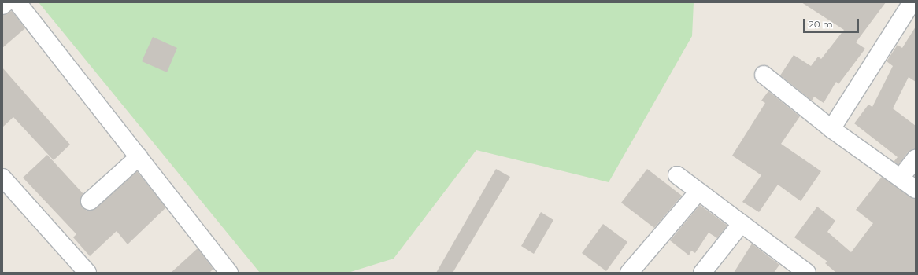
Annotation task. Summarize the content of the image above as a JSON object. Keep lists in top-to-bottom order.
{
  "scale_bar": "20 m"
}
